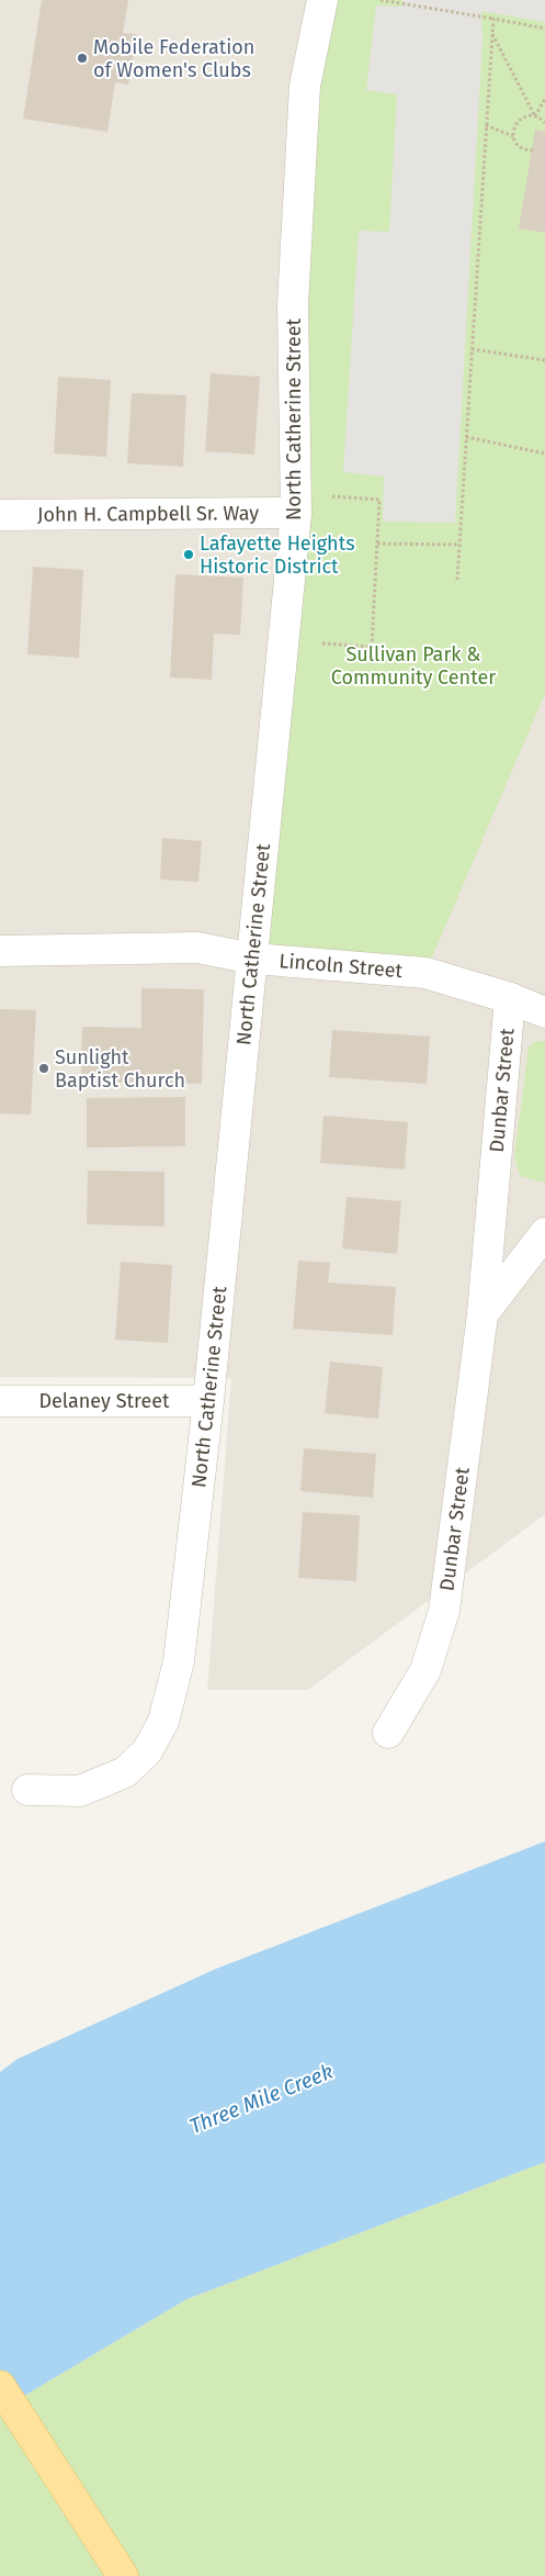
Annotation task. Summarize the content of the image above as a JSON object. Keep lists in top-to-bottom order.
{
  "streets": {
    "street": [
      "North Catherine Street",
      "John H. Campbell Sr. Way",
      "Lincoln Street",
      "Dunbar Street",
      "Delaney Street"
    ]
  },
  "crossings": [
    ["North Catherine Street", "John H. Campbell Sr. Way"],
    ["North Catherine Street", "Lincoln Street"],
    ["North Catherine Street", "Delaney Street"],
    ["Lincoln Street", "Dunbar Street"]
  ],
  "water": ["Three Mile Creek"],
  "parks": ["Sullivan Park & Community Center"],
  "places": ["Mobile Federation of Women's Clubs", "Lafayette Heights Historic District", "Sunlight Baptist Church"]
}
